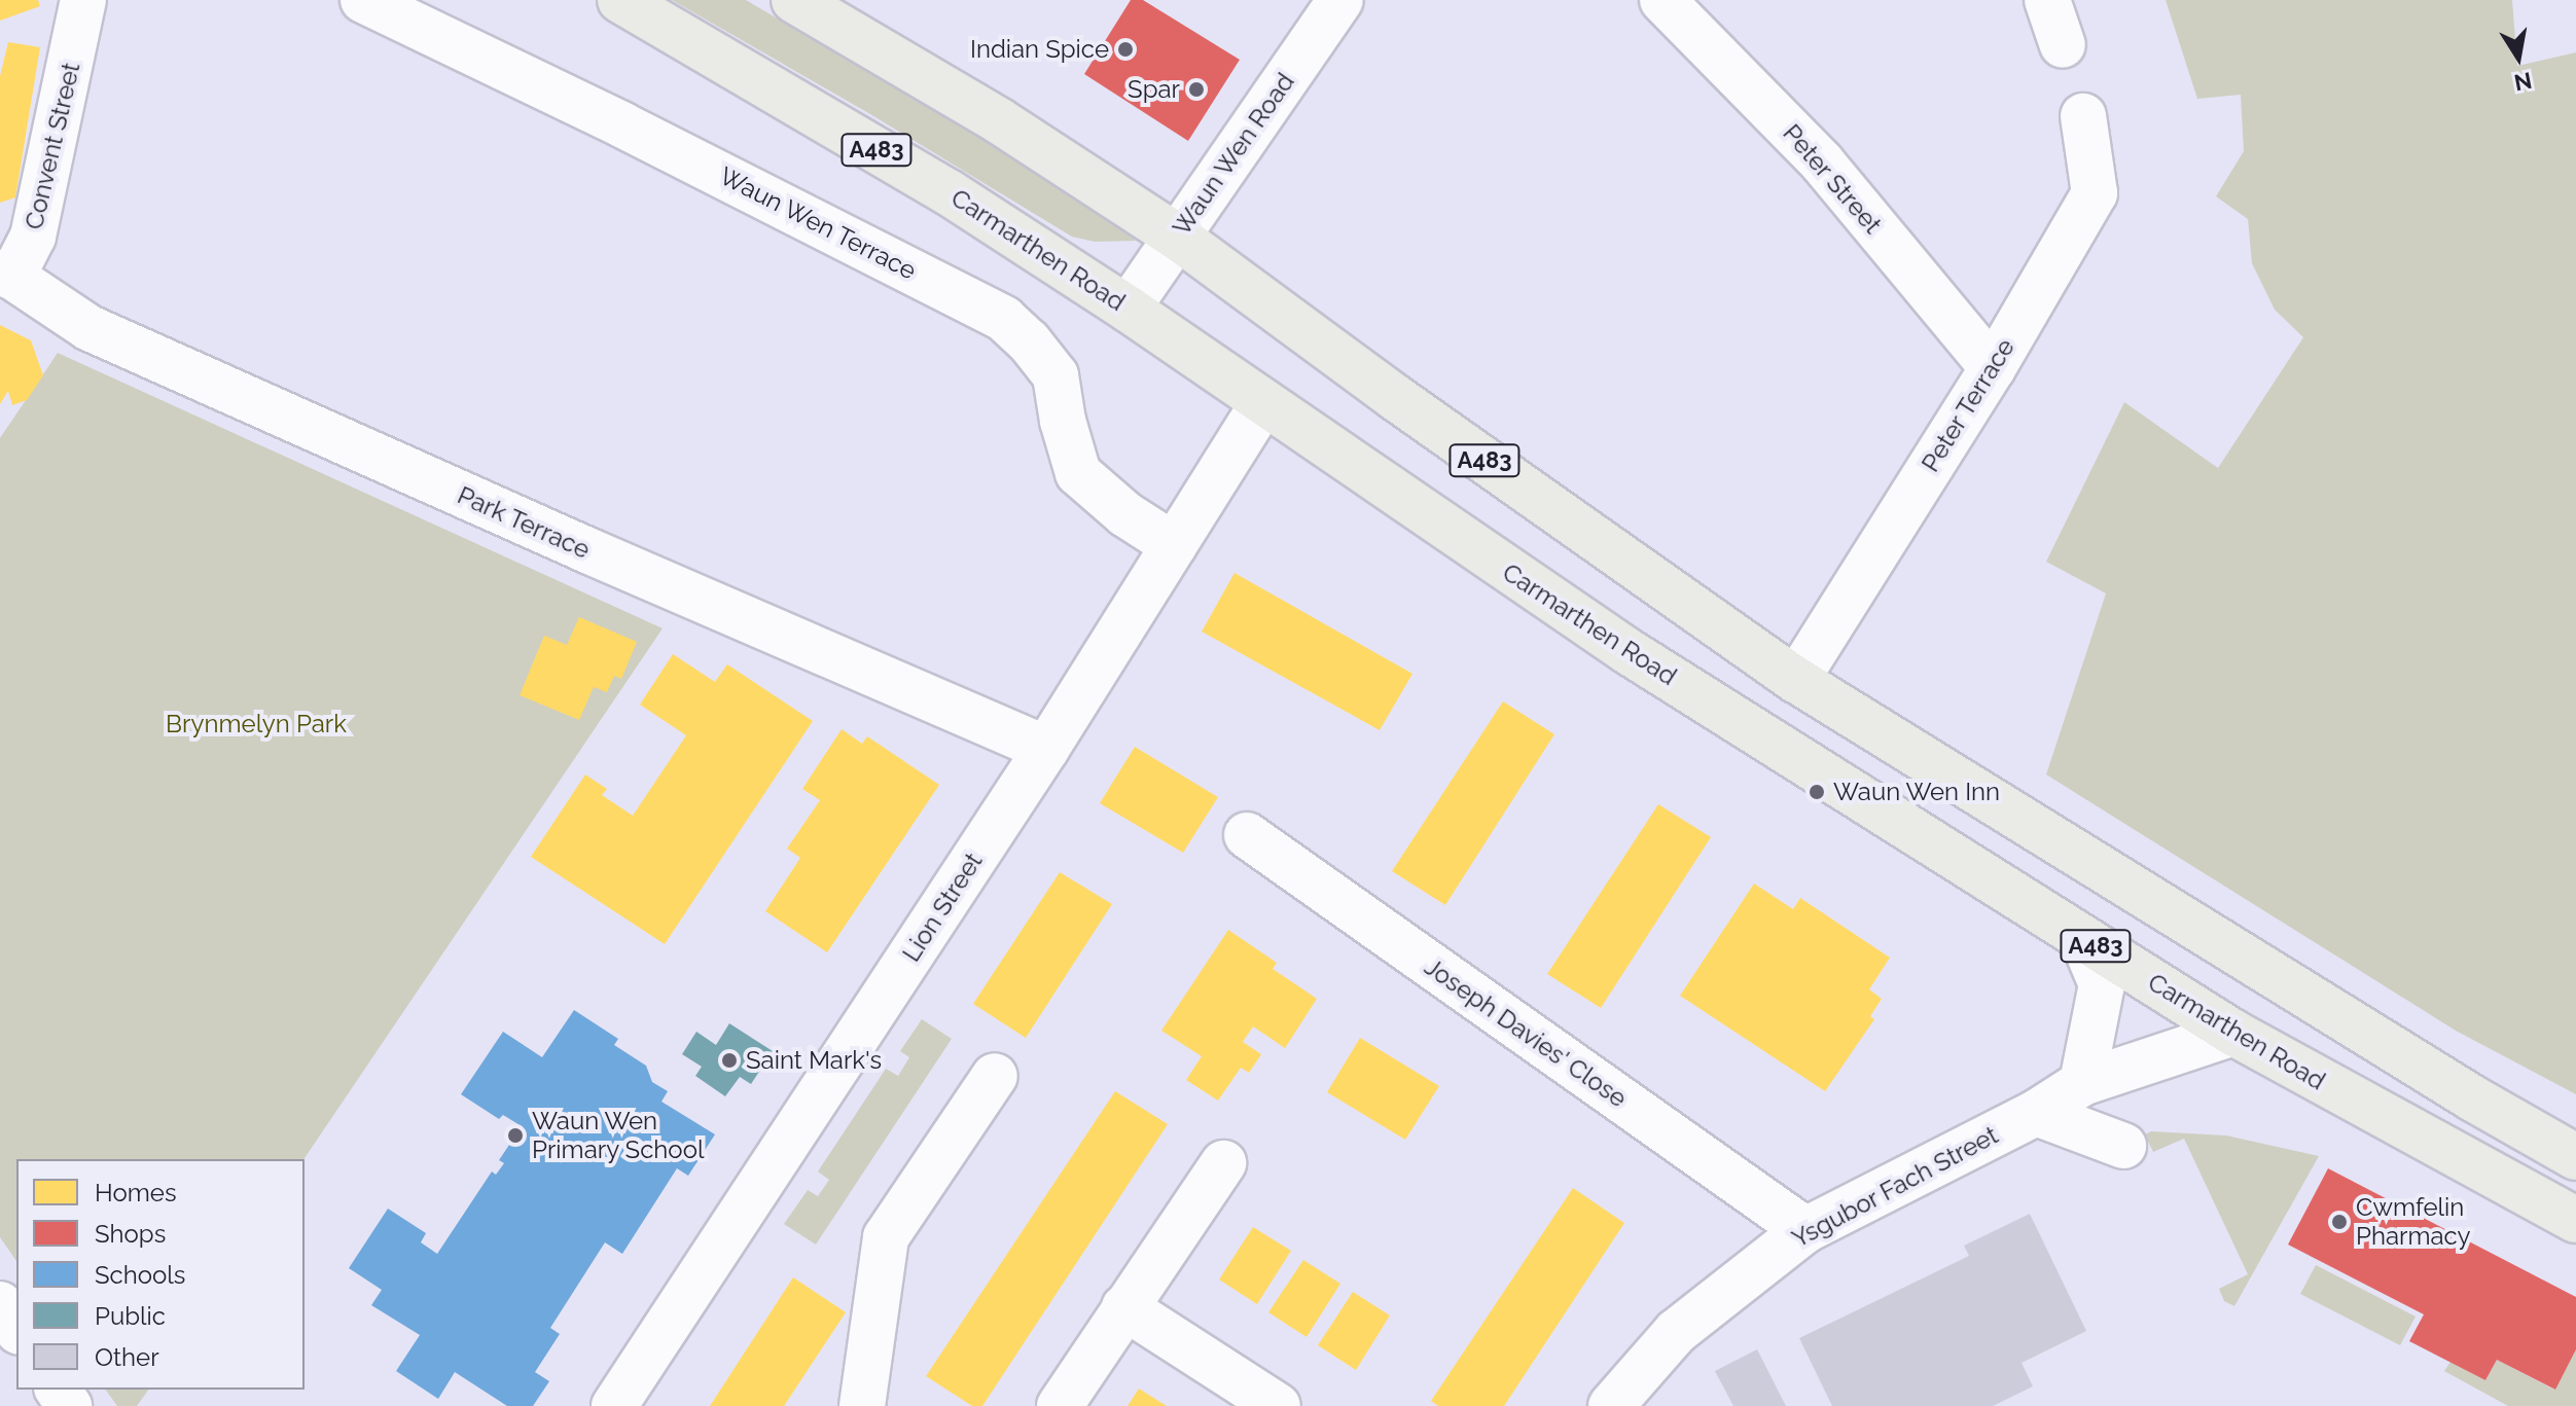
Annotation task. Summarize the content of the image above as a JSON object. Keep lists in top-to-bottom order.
{
  "streets": {
    "main road": ["A483", "Carmarthen Road"],
    "street": [
      "Convent Street",
      "Waun Wen Road",
      "Peter Street",
      "Waun Wen Terrace",
      "Peter Terrace",
      "Park Terrace",
      "Lion Street",
      "Joseph Davies' Close",
      "Ysgubor Fach Street"
    ]
  },
  "crossings": [
    ["Convent Street", "Park Terrace"],
    ["A483", "Waun Wen Road"],
    ["A483", "Peter Terrace"],
    ["Waun Wen Road", "Carmarthen Road"],
    ["Peter Street", "Peter Terrace"],
    ["Waun Wen Terrace", "Lion Street"],
    ["Carmarthen Road", "Lion Street"],
    ["Carmarthen Road", "Ysgubor Fach Street"],
    ["Park Terrace", "Lion Street"],
    ["Joseph Davies' Close", "Ysgubor Fach Street"]
  ],
  "parks": ["Brynmelyn Park"],
  "places": [
    "Indian Spice",
    "Spar",
    "Waun Wen Inn",
    "Saint Mark's",
    "Waun Wen Primary School",
    "Cwmfelin Pharmacy"
  ],
  "legend": [
    "Homes",
    "Shops",
    "Schools",
    "Public",
    "Other"
  ],
  "north": "bottom"
}
